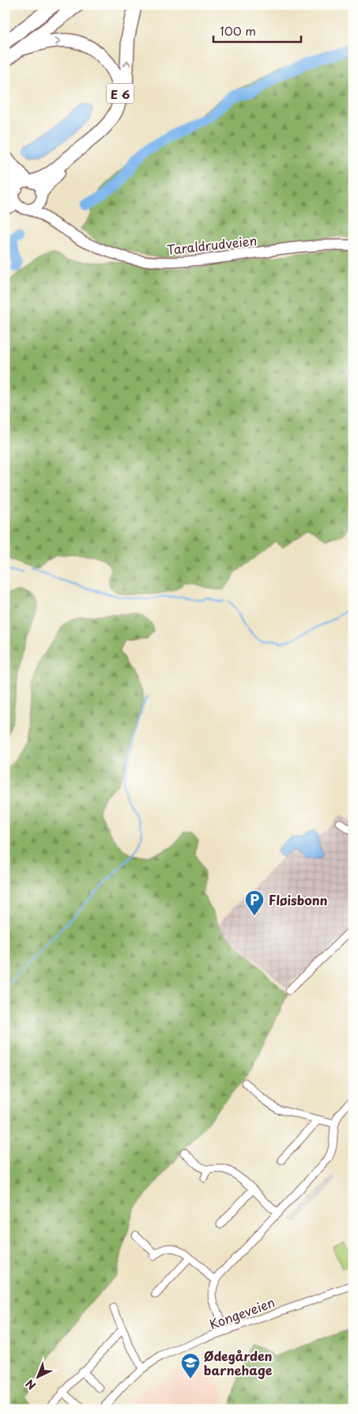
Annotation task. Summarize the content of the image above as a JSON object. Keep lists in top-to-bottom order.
{
  "streets": {
    "highway": ["E 6"],
    "main road": ["Taraldrudveien"],
    "street": ["Kongeveien"]
  },
  "crossings": [
    ["E 6", "Taraldrudveien"]
  ],
  "places": {
    "parking": ["Fløisbonn"],
    "school or university": ["Ødegården barnehage"]
  },
  "scale_bar": "100 m",
  "north": "bottom left"
}
